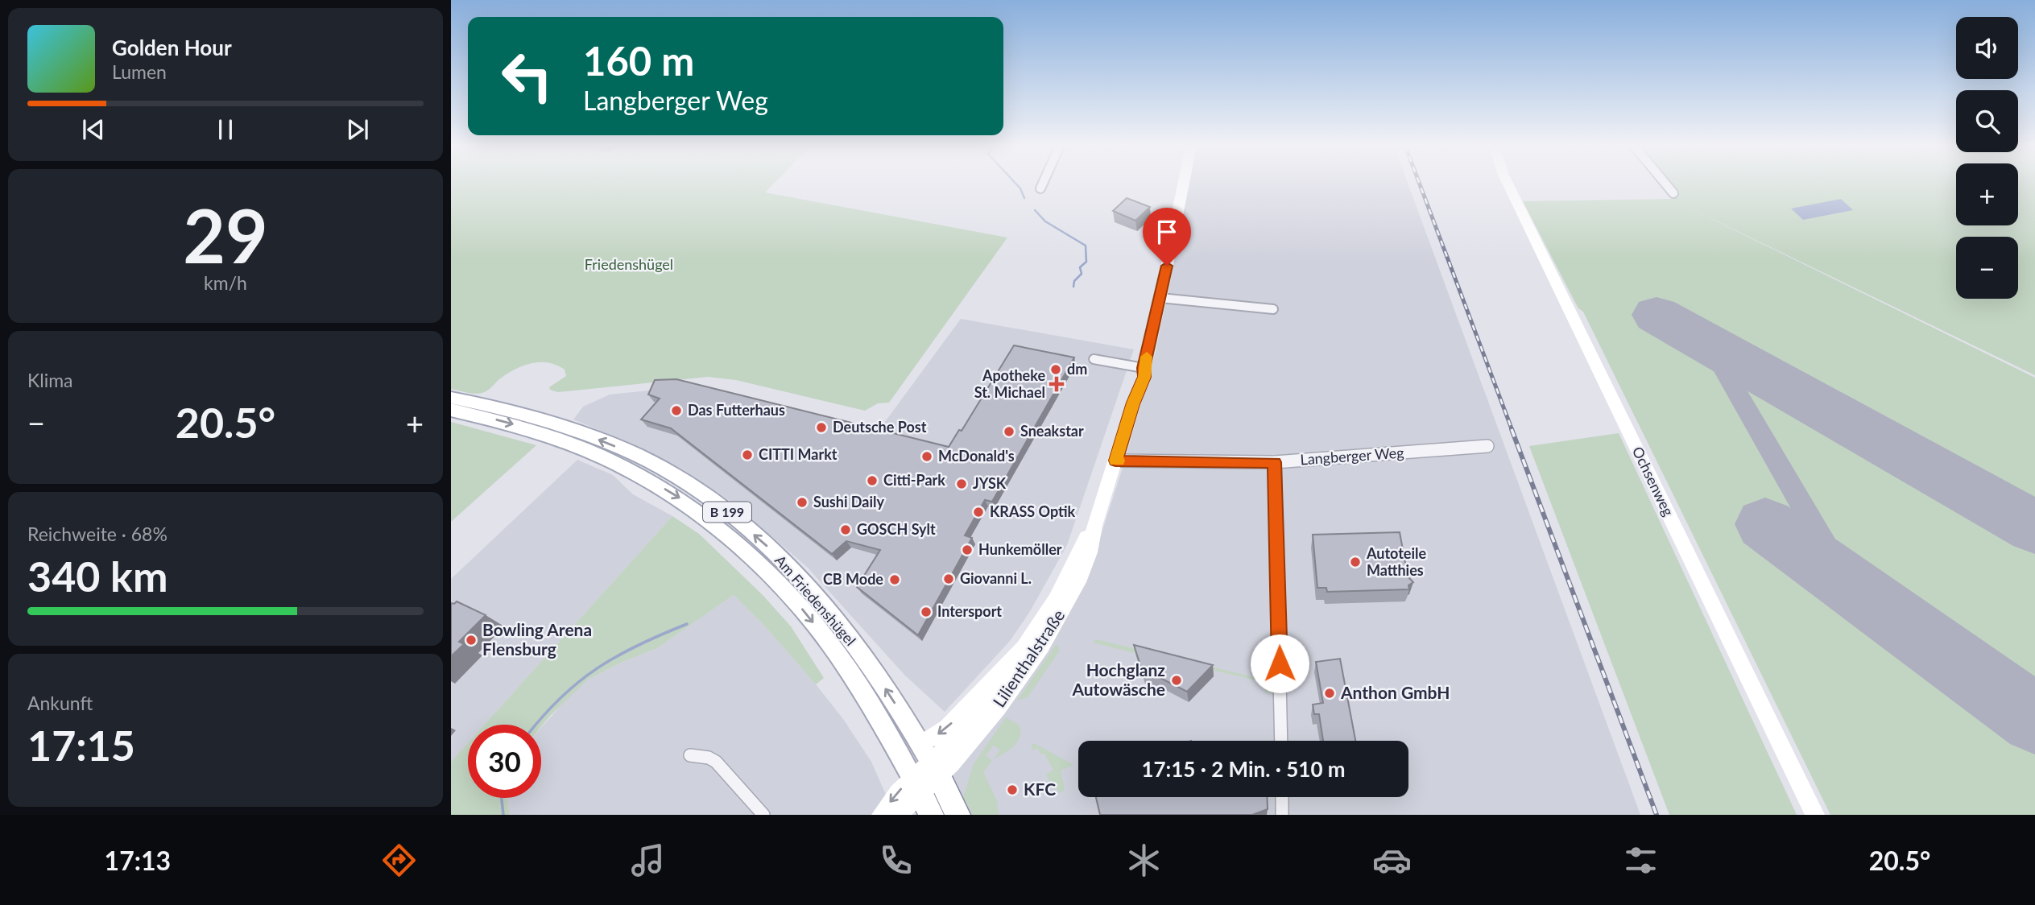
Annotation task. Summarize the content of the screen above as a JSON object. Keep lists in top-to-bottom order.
{
  "streets": {
    "highway": ["B 199", "Am Friedenshügel"],
    "street": ["Langberger Weg", "Ochsenweg", "Lilienthalstraße"]
  },
  "crossings": [
    ["Langberger Weg", "Lilienthalstraße"],
    ["Am Friedenshügel", "Lilienthalstraße"]
  ],
  "parks": ["Friedenshügel"],
  "places": {
    "other": [
      "dm",
      "Das Futterhaus",
      "Deutsche Post",
      "Sneakstar",
      "CITTI Markt",
      "McDonald's",
      "Citti-Park",
      "JYSK",
      "Sushi Daily",
      "KRASS Optik",
      "GOSCH Sylt",
      "Hunkemöller",
      "Autoteile Matthies",
      "Giovanni L.",
      "CB Mode",
      "Intersport",
      "Bowling Arena Flensburg",
      "Hochglanz Autowäsche",
      "Anthon GmbH",
      "KFC"
    ],
    "health": ["Apotheke St. Michael"]
  },
  "page": {
    "map_buttons": ["+", "−"],
    "turn": ["160 m", "Langberger Weg"],
    "song": ["Golden Hour", "Lumen"],
    "tile": [
      ["29", "km/h"],
      "Klima",
      ["Reichweite · 68%", "340 km"],
      ["Ankunft", "17:15"]
    ],
    "heat": ["−", "20.5°", "+"],
    "limit": "30",
    "trip": "17:15 · 2 Min. · 510 m",
    "tabs": ["17:13", "20.5°"]
  }
}
